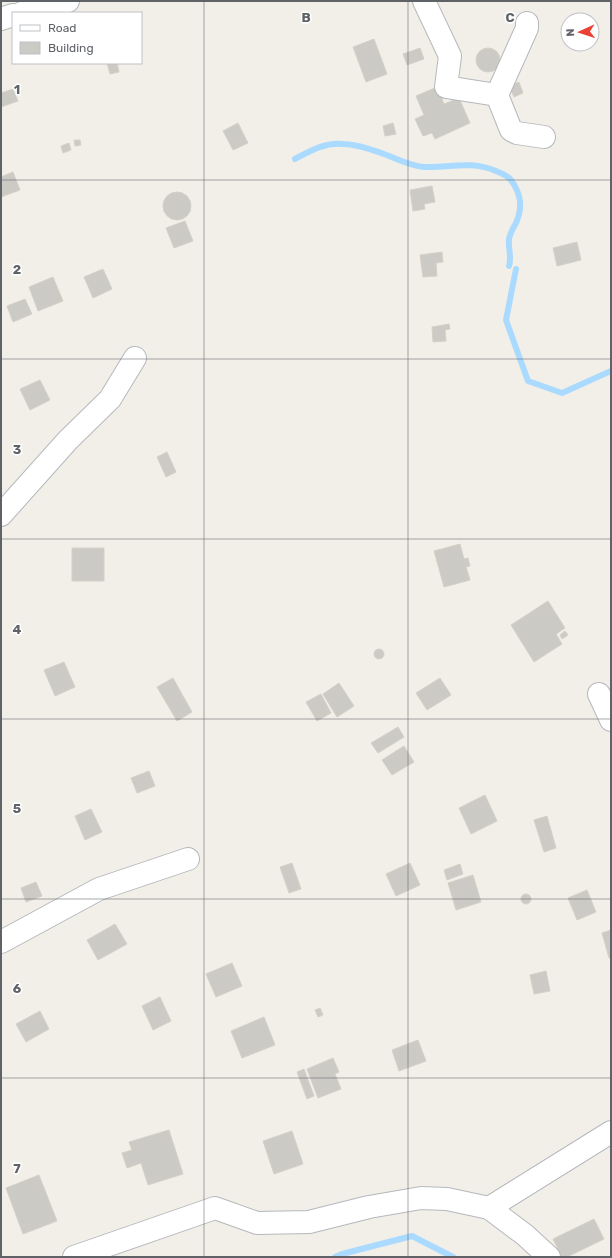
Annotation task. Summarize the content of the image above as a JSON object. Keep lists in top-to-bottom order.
{
  "legend": ["Road", "Building"],
  "north": "left",
  "grid": {
    "columns": ["B", "C"],
    "rows": [
      "1",
      "2",
      "3",
      "4",
      "5",
      "6",
      "7"
    ]
  }
}
